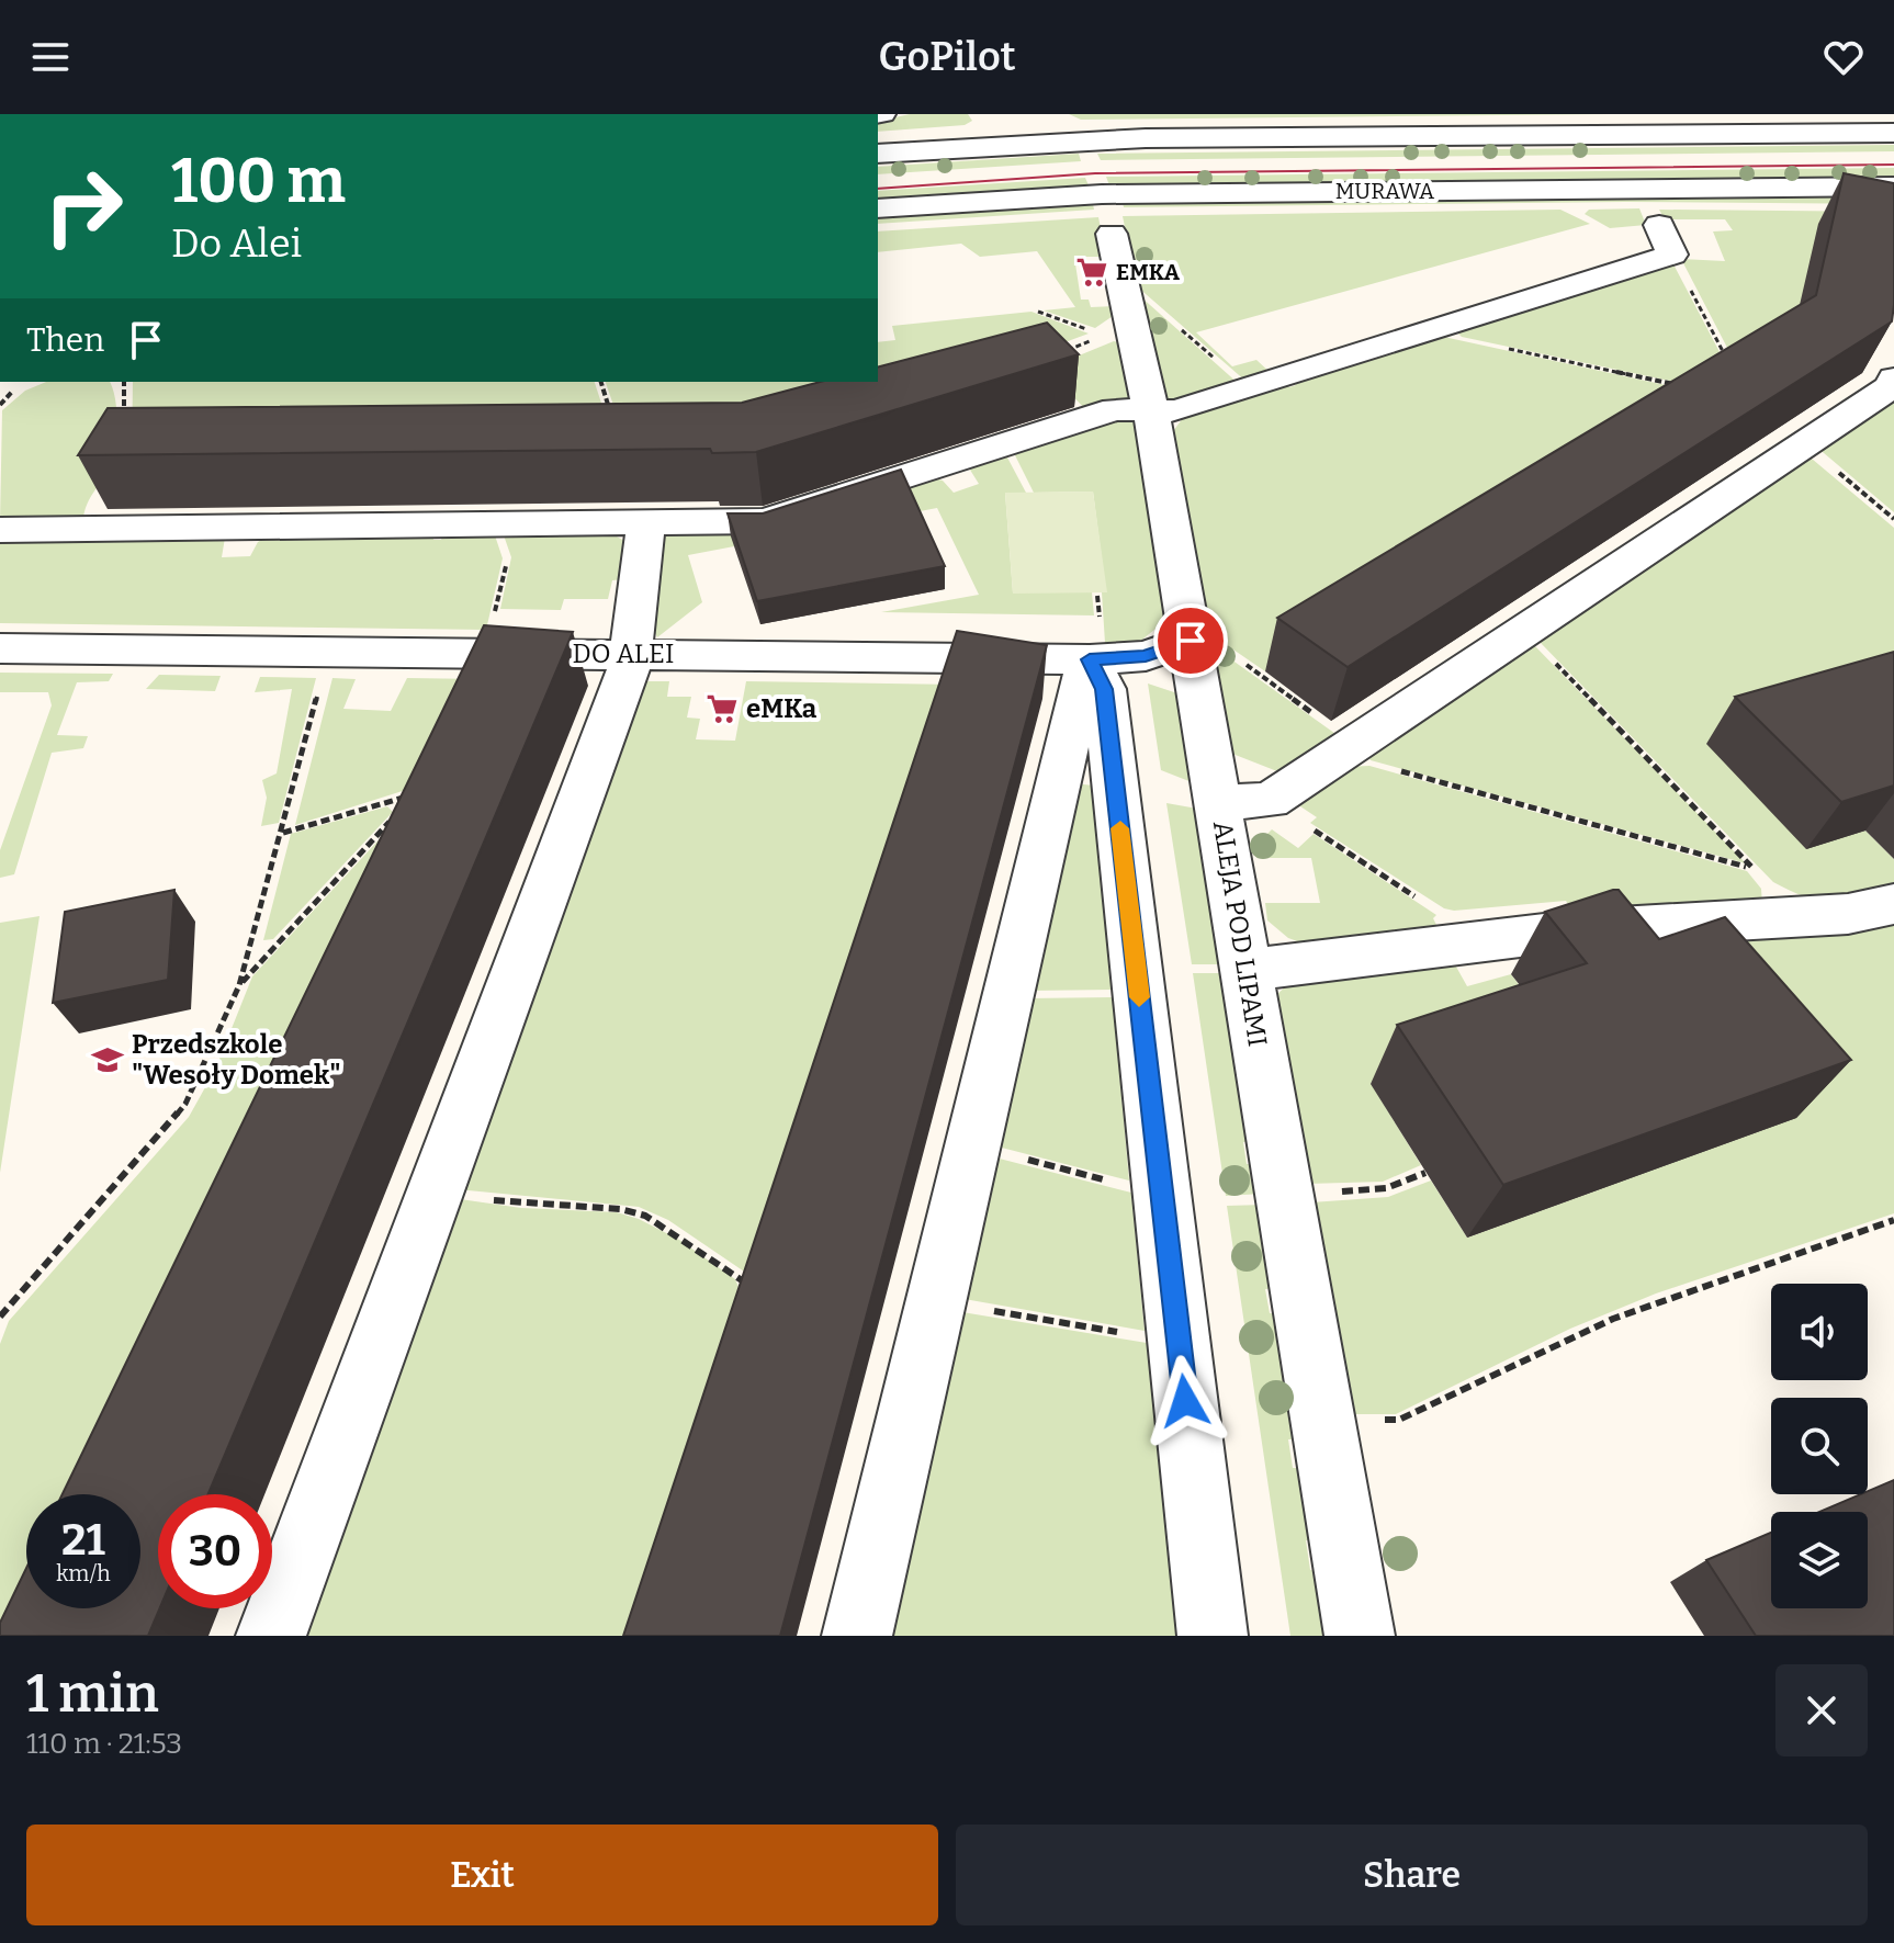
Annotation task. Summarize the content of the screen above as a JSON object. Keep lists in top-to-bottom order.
{
  "streets": {
    "street": ["MURAWA", "DO ALEI", "ALEJA POD LIPAMI"]
  },
  "crossings": [
    ["DO ALEI", "ALEJA POD LIPAMI"]
  ],
  "places": {
    "supermarket": ["EMKA", "eMKa"],
    "school or university": ["Przedszkole \"Wesoły Domek\""]
  },
  "page": {
    "header": "GoPilot",
    "turn": ["100 m", "Do Alei"],
    "then": "Then",
    "speed": "21 km/h",
    "limit": "30",
    "heading": ["1 min", "110 m · 21:53"],
    "buttons": ["Exit", "Share"]
  }
}
